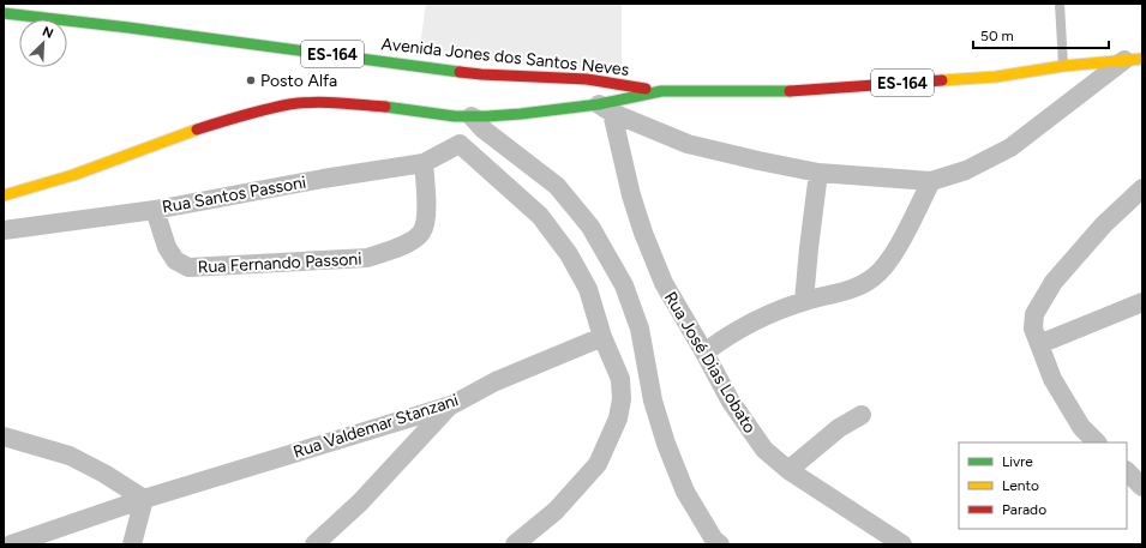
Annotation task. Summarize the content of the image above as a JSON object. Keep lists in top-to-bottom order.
{
  "streets": {
    "highway": ["ES-164", "Avenida Jones dos Santos Neves"],
    "street": [
      "Rua Santos Passoni",
      "Rua Fernando Passoni",
      "Rua José Dias Lobato",
      "Rua Valdemar Stanzani"
    ]
  },
  "crossings": [
    ["ES-164", "Avenida Jones dos Santos Neves"],
    ["ES-164", "Rua José Dias Lobato"],
    ["Rua Santos Passoni", "Rua Fernando Passoni"]
  ],
  "places": ["Posto Alfa"],
  "legend": ["Livre", "Lento", "Parado"],
  "scale_bar": "50 m",
  "north": "top right"
}
